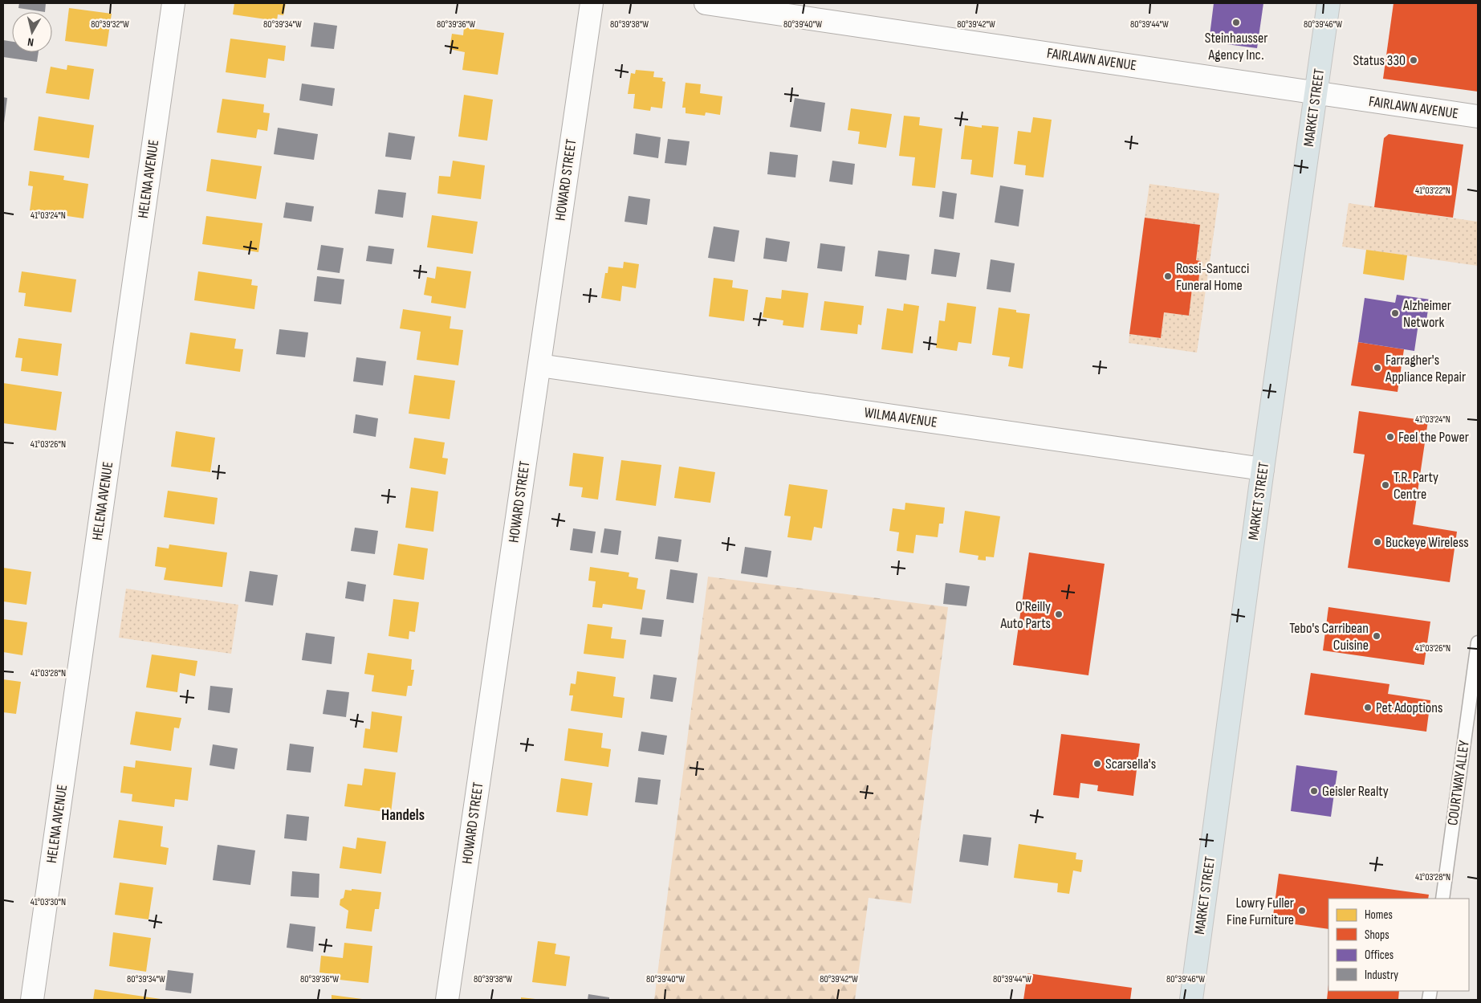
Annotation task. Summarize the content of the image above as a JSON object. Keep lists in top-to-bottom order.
{
  "streets": {
    "main road": ["MARKET STREET"],
    "street": [
      "FAIRLAWN AVENUE",
      "HELENA AVENUE",
      "HOWARD STREET",
      "WILMA AVENUE"
    ],
    "lane": ["COURTWAY ALLEY"]
  },
  "crossings": [
    ["FAIRLAWN AVENUE", "MARKET STREET"],
    ["MARKET STREET", "WILMA AVENUE"],
    ["HOWARD STREET", "WILMA AVENUE"]
  ],
  "districts": ["Handels"],
  "places": [
    "Steinhausser Agency Inc.",
    "Status 330",
    "Rossi-Santucci Funeral Home",
    "Alzheimer Network",
    "Farragher's Appliance Repair",
    "Feel the Power",
    "T.R. Party Centre",
    "Buckeye Wireless",
    "O'Reilly Auto Parts",
    "Tebo's Carribean Cuisine",
    "Pet Adoptions",
    "Scarsella's",
    "Geisler Realty",
    "Lowry Fuller Fine Furniture"
  ],
  "legend": [
    "Homes",
    "Shops",
    "Offices",
    "Industry"
  ],
  "north": "bottom",
  "coordinates": [
    "80°39'32\"W",
    "80°39'34\"W",
    "80°39'36\"W",
    "80°39'38\"W",
    "80°39'40\"W",
    "80°39'42\"W",
    "80°39'44\"W",
    "80°39'46\"W",
    "41°03'22\"N",
    "41°03'24\"N",
    "41°03'26\"N",
    "41°03'28\"N",
    "41°03'30\"N"
  ]
}
